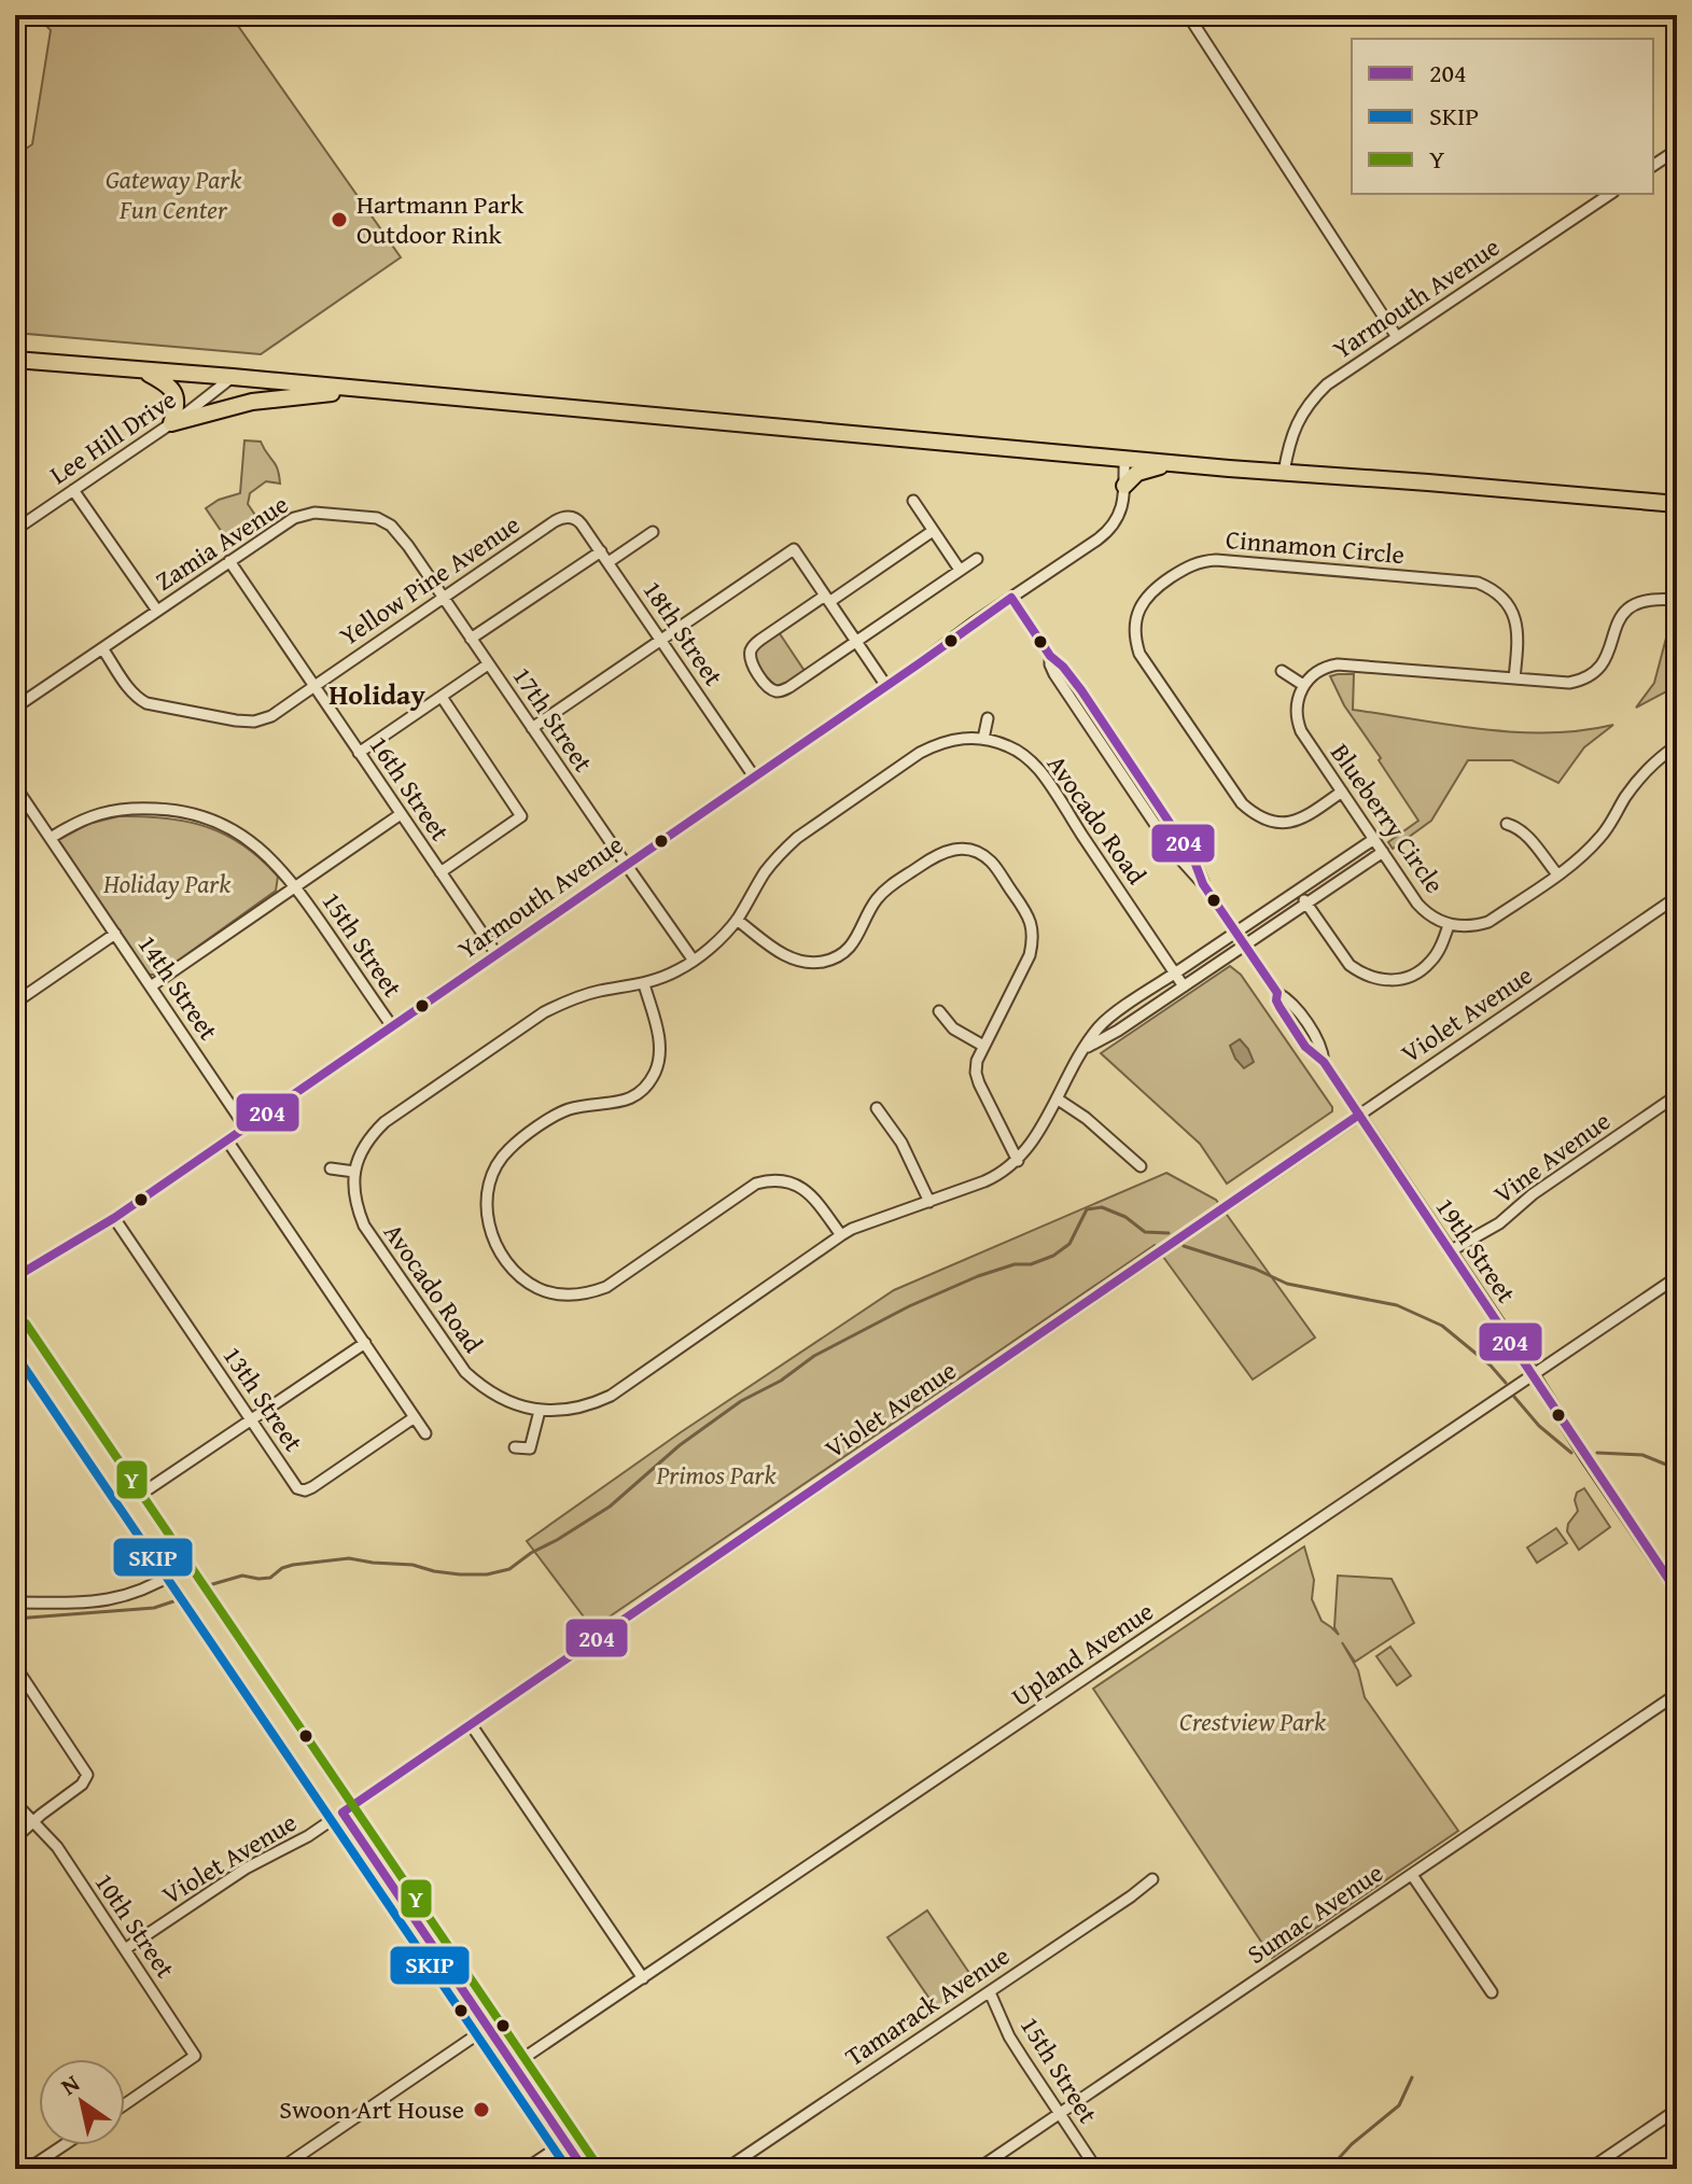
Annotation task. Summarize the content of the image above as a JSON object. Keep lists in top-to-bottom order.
{
  "streets": {
    "street": [
      "Yarmouth Avenue",
      "Lee Hill Drive",
      "Zamia Avenue",
      "Cinnamon Circle",
      "Yellow Pine Avenue",
      "18th Street",
      "17th Street",
      "16th Street",
      "Blueberry Circle",
      "Avocado Road",
      "15th Street",
      "14th Street",
      "Violet Avenue",
      "Vine Avenue",
      "19th Street",
      "13th Street",
      "Upland Avenue",
      "Sumac Avenue",
      "10th Street",
      "Tamarack Avenue"
    ]
  },
  "crossings": [
    ["Yarmouth Avenue", "18th Street"],
    ["Yarmouth Avenue", "17th Street"],
    ["Yarmouth Avenue", "16th Street"],
    ["Yarmouth Avenue", "15th Street"],
    ["Yarmouth Avenue", "14th Street"],
    ["Yarmouth Avenue", "19th Street"],
    ["Yarmouth Avenue", "13th Street"],
    ["Zamia Avenue", "Yellow Pine Avenue"],
    ["Zamia Avenue", "17th Street"],
    ["Zamia Avenue", "16th Street"],
    ["Cinnamon Circle", "Blueberry Circle"],
    ["Yellow Pine Avenue", "18th Street"],
    ["Yellow Pine Avenue", "17th Street"],
    ["Yellow Pine Avenue", "16th Street"],
    ["17th Street", "Avocado Road"],
    ["Blueberry Circle", "Avocado Road"],
    ["Avocado Road", "19th Street"],
    ["15th Street", "14th Street"],
    ["15th Street", "Sumac Avenue"],
    ["15th Street", "Tamarack Avenue"],
    ["Violet Avenue", "19th Street"],
    ["Violet Avenue", "10th Street"],
    ["Vine Avenue", "19th Street"],
    ["19th Street", "Upland Avenue"]
  ],
  "districts": ["Holiday"],
  "parks": [
    "Gateway Park Fun Center",
    "Holiday Park",
    "Primos Park",
    "Crestview Park"
  ],
  "places": ["Hartmann Park Outdoor Rink", "Swoon Art House"],
  "lines": ["transit line 204", "transit line Y", "transit line SKIP"],
  "legend": ["204", "SKIP", "Y"],
  "north": "top left"
}
